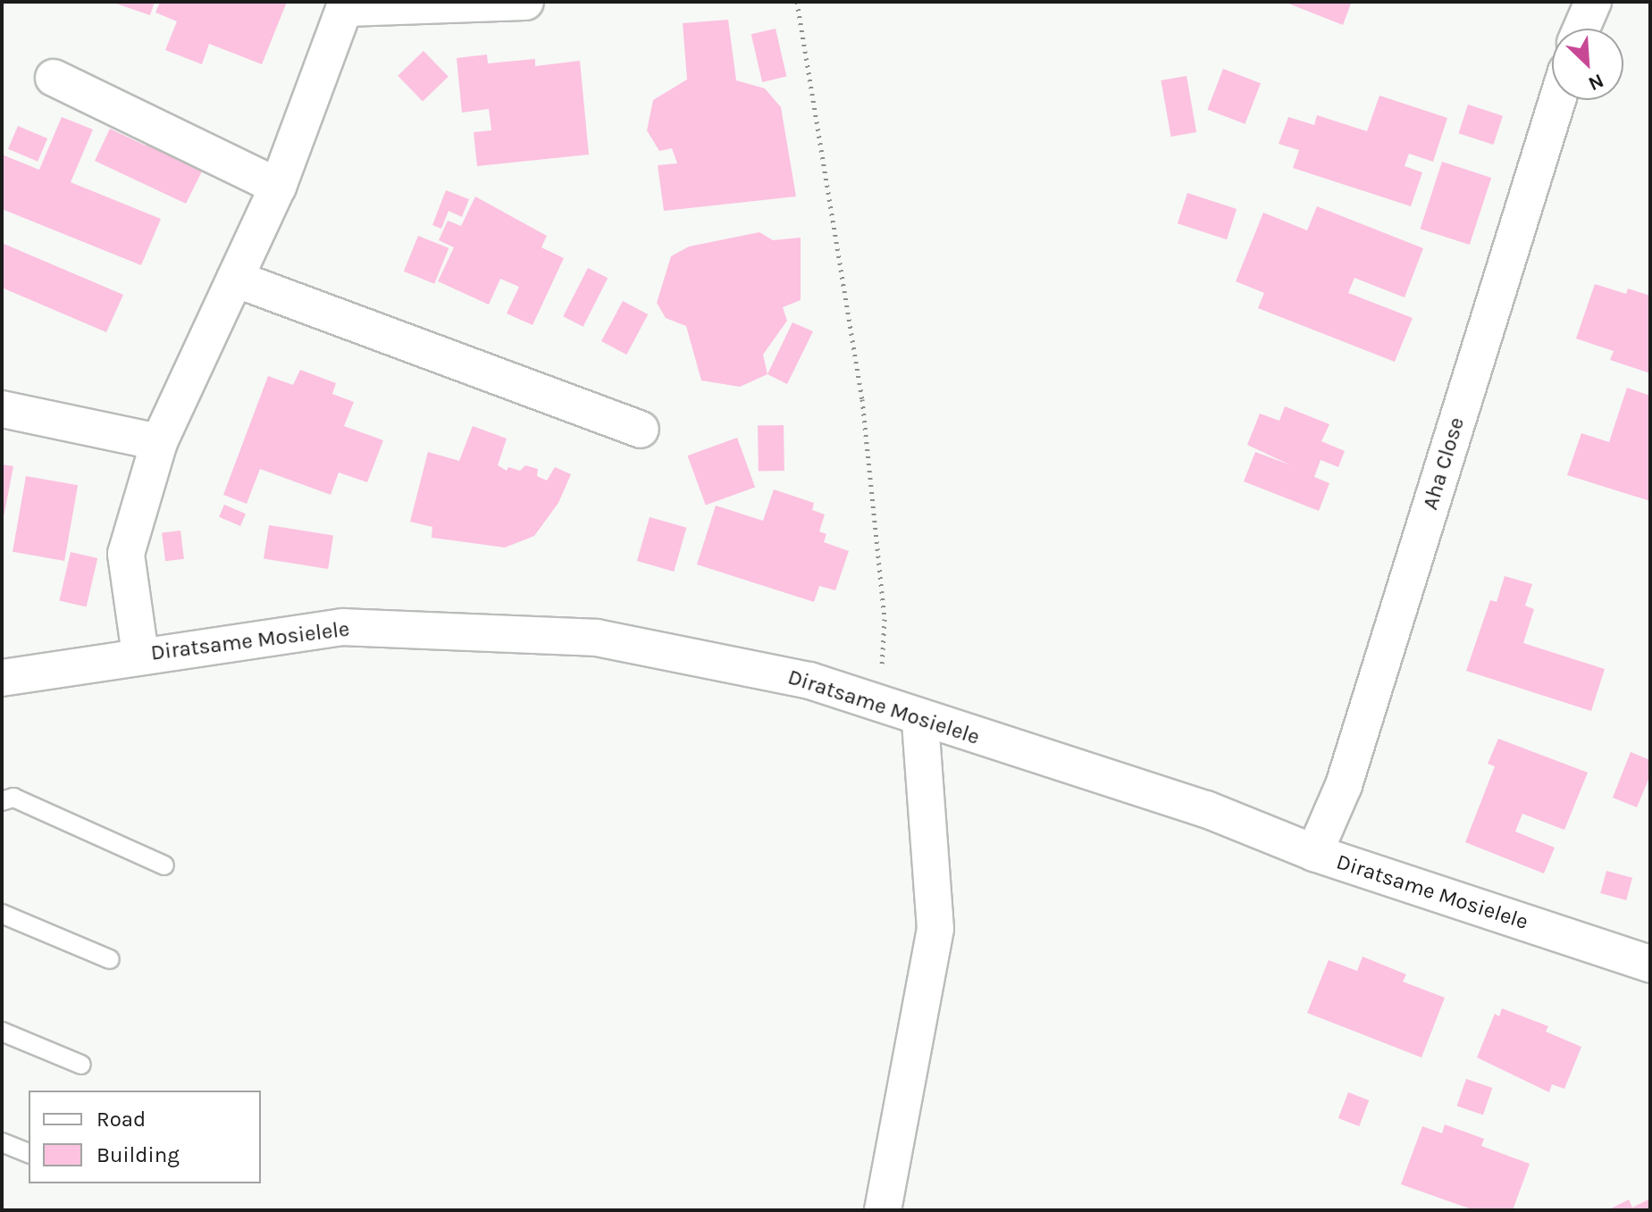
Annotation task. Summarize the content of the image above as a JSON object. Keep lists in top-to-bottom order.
{
  "streets": {
    "street": ["Aha Close", "Diratsame Mosielele"]
  },
  "crossings": [
    ["Aha Close", "Diratsame Mosielele"]
  ],
  "legend": ["Road", "Building"],
  "north": "bottom right"
}
